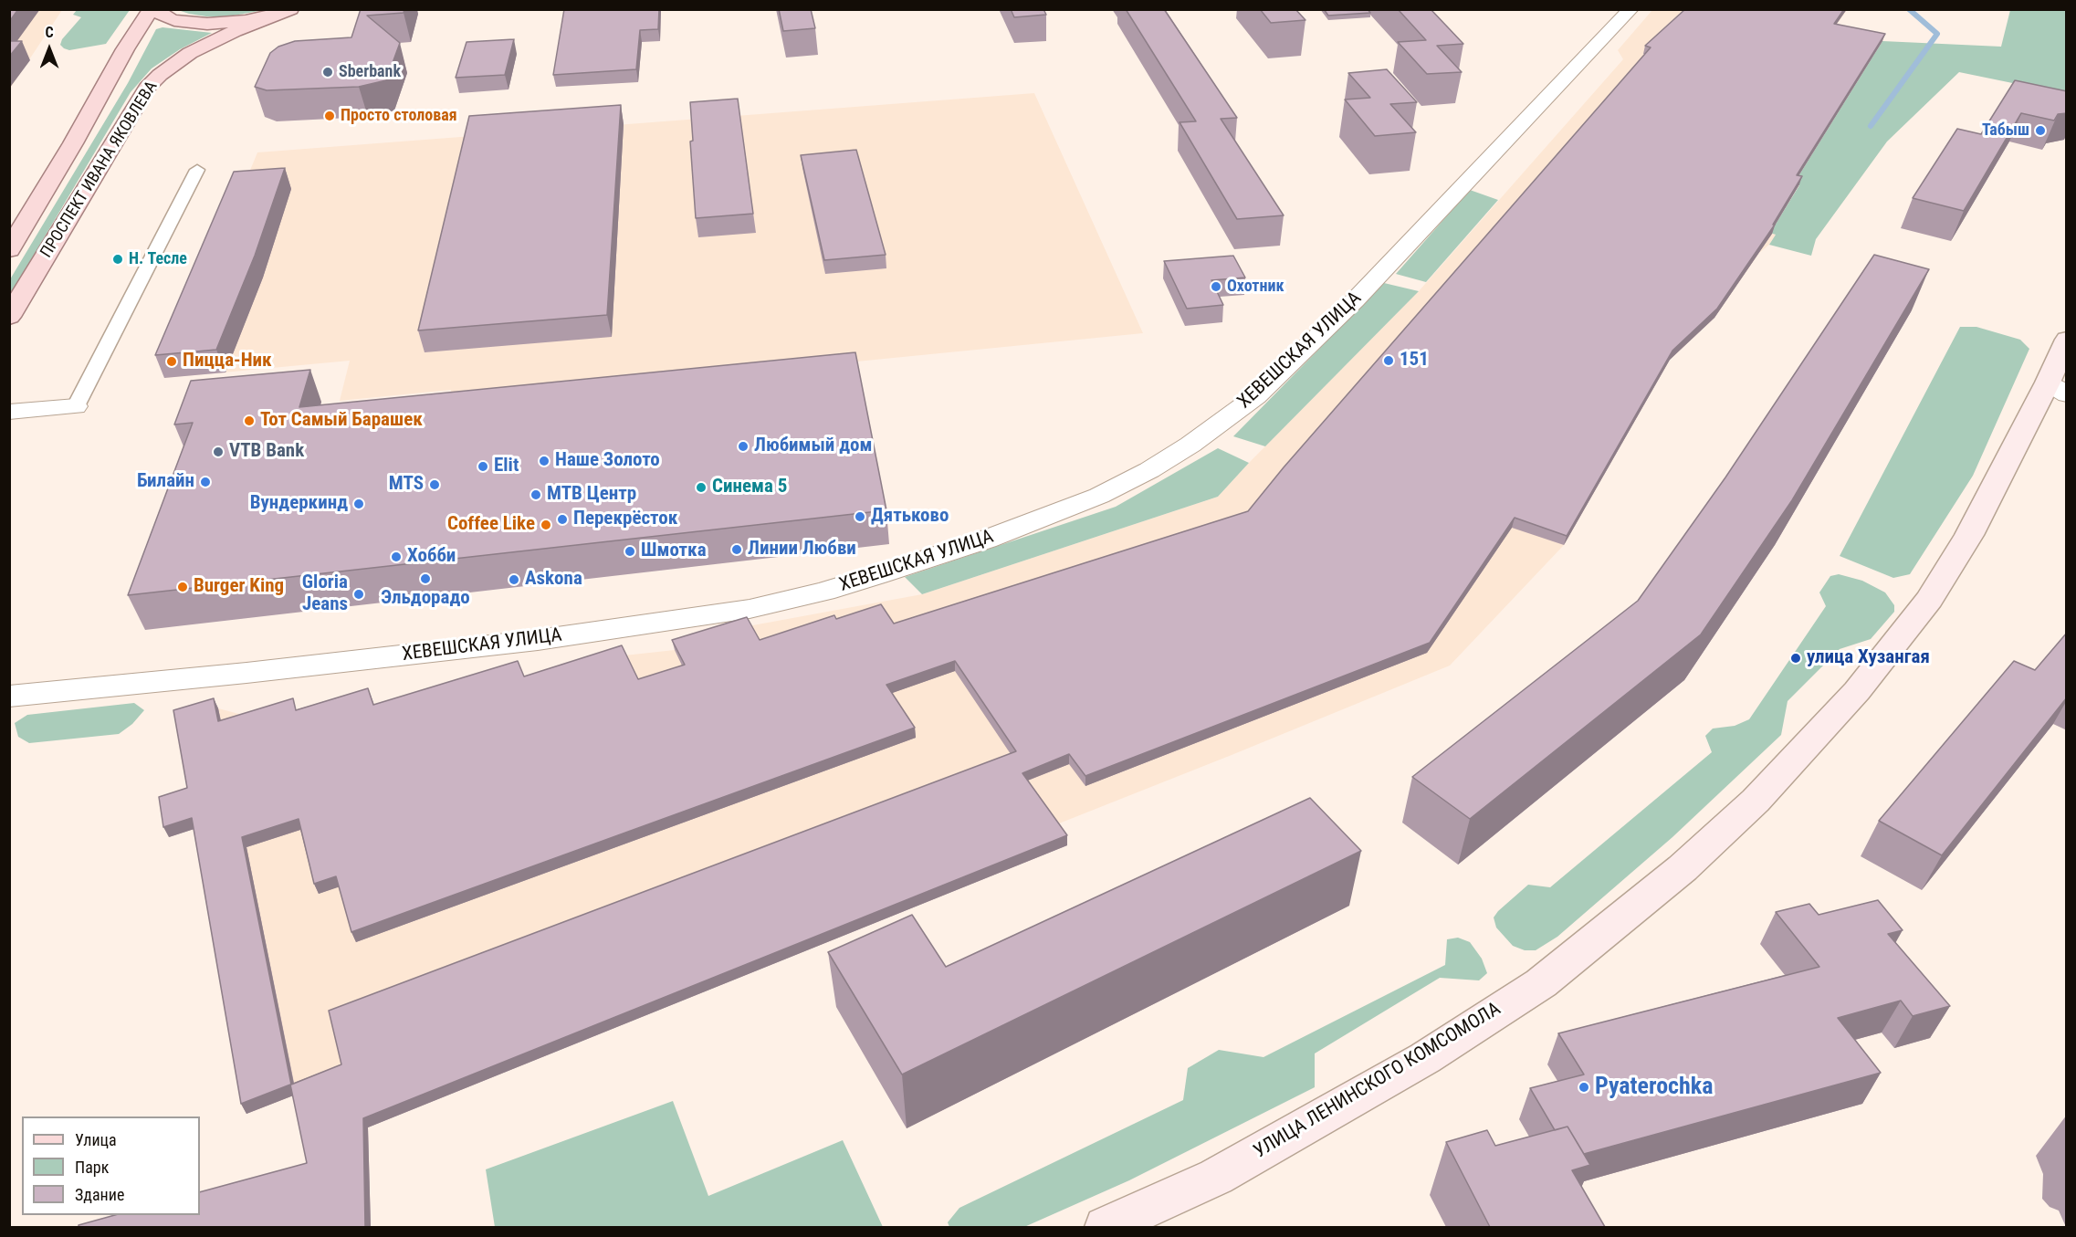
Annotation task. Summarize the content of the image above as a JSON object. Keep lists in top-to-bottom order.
{
  "streets": {
    "main road": ["ПРОСПЕКТ ИВАНА ЯКОВЛЕВА", "УЛИЦА ЛЕНИНСКОГО КОМСОМОЛА"],
    "street": ["ХЕВЕШСКАЯ УЛИЦА"]
  },
  "places": [
    "Sberbank",
    "Просто столовая",
    "Табыш",
    "Н. Тесле",
    "Охотник",
    "151",
    "Пицца-Ник",
    "Тот Самый Барашек",
    "Любимый дом",
    "VTB Bank",
    "Наше Золото",
    "Elit",
    "Билайн",
    "MTS",
    "Синема 5",
    "МТВ Центр",
    "Вундеркинд",
    "Дятьково",
    "Перекрёсток",
    "Coffee Like",
    "Линии Любви",
    "Шмотка",
    "Хобби",
    "Эльдорадо",
    "Askona",
    "Burger King",
    "Gloria Jeans",
    "улица Хузангая",
    "Pyaterochka"
  ],
  "legend": ["Улица", "Парк", "Здание"],
  "north": "top"
}
